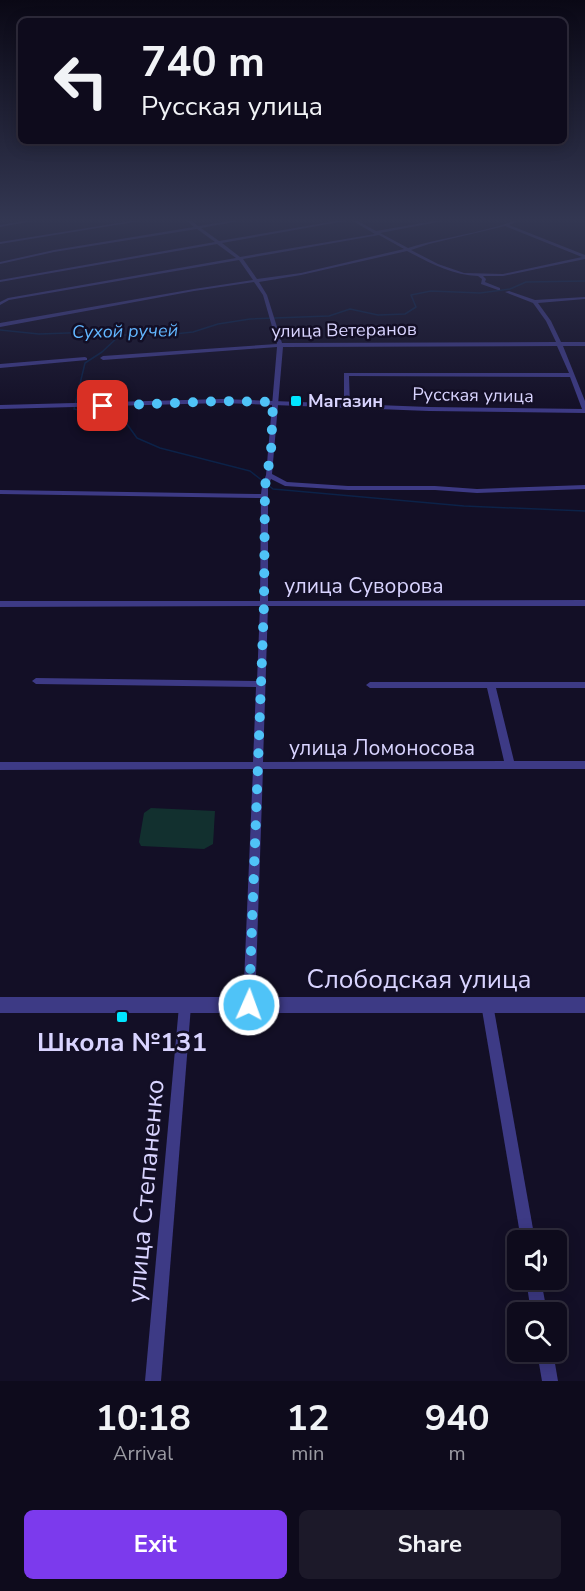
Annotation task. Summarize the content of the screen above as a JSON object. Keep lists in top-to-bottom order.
{
  "streets": {
    "street": [
      "улица Ветеранов",
      "Русская улица",
      "улица Суворова",
      "улица Ломоносова",
      "Слободская улица",
      "улица Степаненко"
    ]
  },
  "crossings": [
    ["Слободская улица", "улица Степаненко"]
  ],
  "water": ["Сухой ручей"],
  "places": {
    "transit": ["Магазин", "Школа №131"]
  },
  "page": {
    "turn": ["740 m", "Русская улица"],
    "eta": [
      "10:18",
      "Arrival",
      "12",
      "min",
      "940",
      "m"
    ],
    "buttons": ["Exit", "Share"]
  }
}
